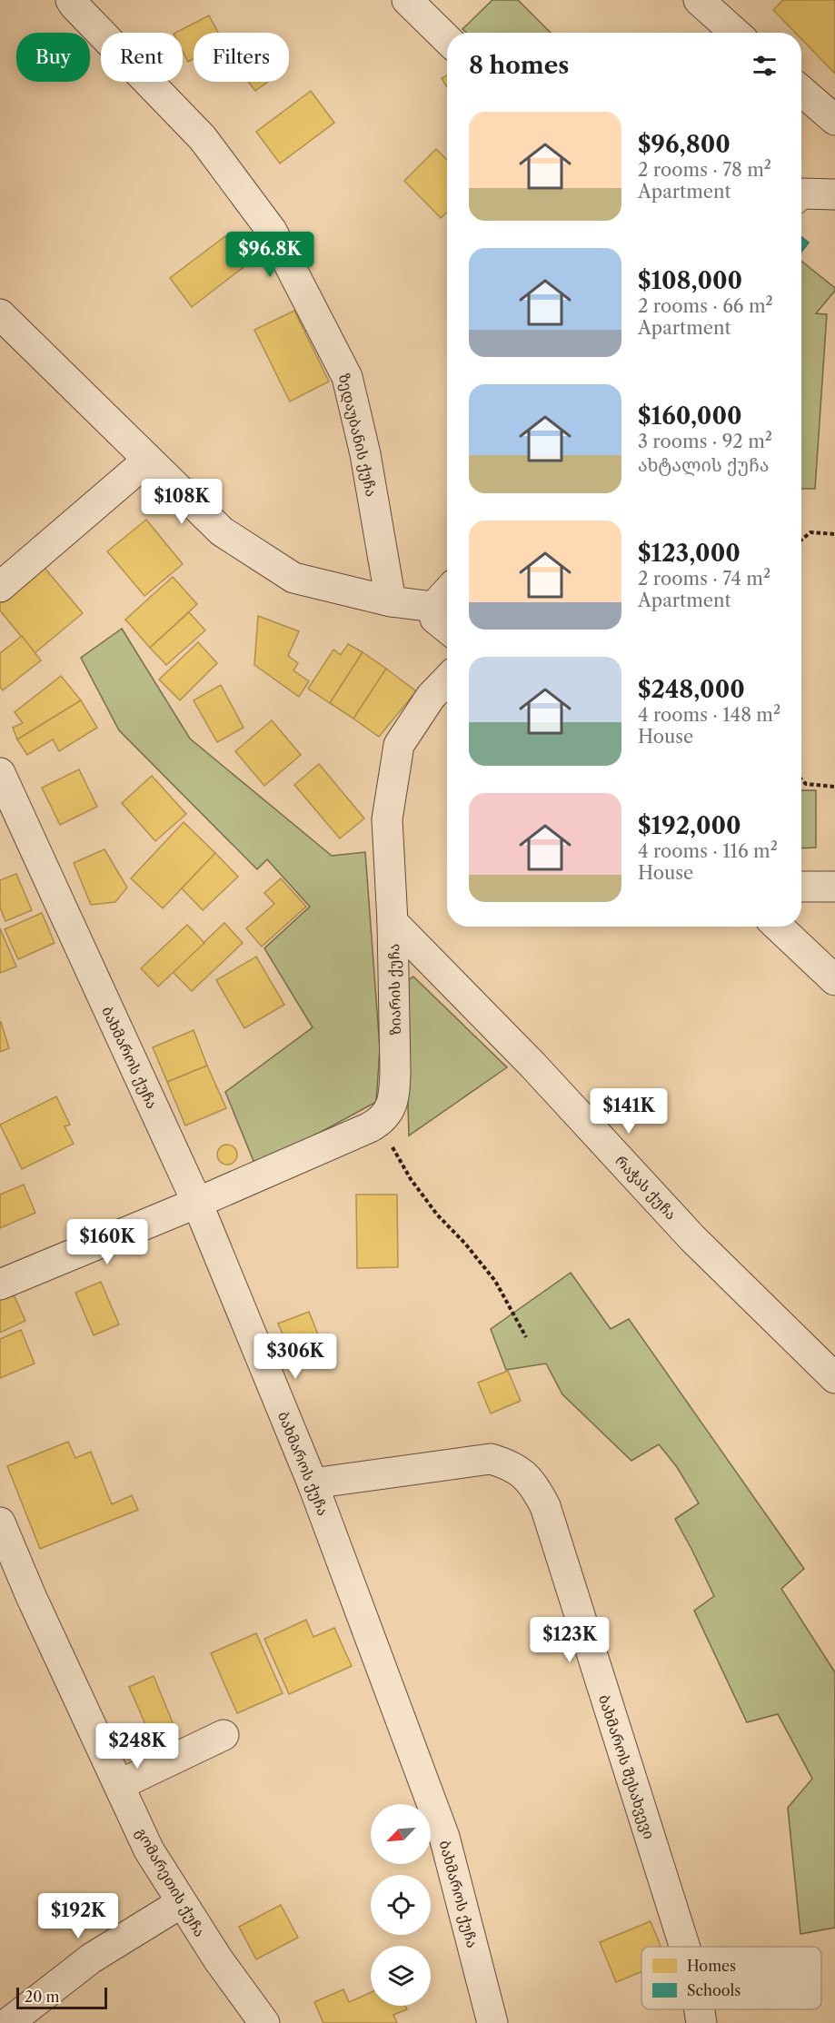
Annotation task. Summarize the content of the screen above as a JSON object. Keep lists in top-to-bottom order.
{
  "streets": {
    "street": [
      "ზედაუბანის ქუჩა",
      "ზიარის ქუჩა",
      "ბახმაროს ქუჩა",
      "რაჭას ქუჩა",
      "ბახმაროს შესახვევი",
      "გომარეთის ქუჩა"
    ]
  },
  "crossings": [
    ["ზიარის ქუჩა", "ბახმაროს ქუჩა"],
    ["ზიარის ქუჩა", "რაჭას ქუჩა"],
    ["ბახმაროს ქუჩა", "ბახმაროს შესახვევი"]
  ],
  "legend": ["Homes", "Schools"],
  "scale_bar": "20 m",
  "north": "bottom left",
  "page": {
    "chip": ["Buy", "Rent", "Filters"],
    "heading": "8 homes",
    "list": [
      {
        "name": "$96,800",
        "note": "2 rooms · 78 m² · Apartment"
      },
      {
        "name": "$108,000",
        "note": "2 rooms · 66 m² · Apartment"
      },
      {
        "name": "$160,000",
        "note": "3 rooms · 92 m² · ახტალის ქუჩა"
      },
      {
        "name": "$123,000",
        "note": "2 rooms · 74 m² · Apartment"
      },
      {
        "name": "$248,000",
        "note": "4 rooms · 148 m² · House"
      },
      {
        "name": "$192,000",
        "note": "4 rooms · 116 m² · House"
      }
    ],
    "price": [
      "$96.8K",
      "$108K",
      "$141K",
      "$160K",
      "$306K",
      "$123K",
      "$248K",
      "$192K"
    ],
    "scale": "20 m"
  }
}
